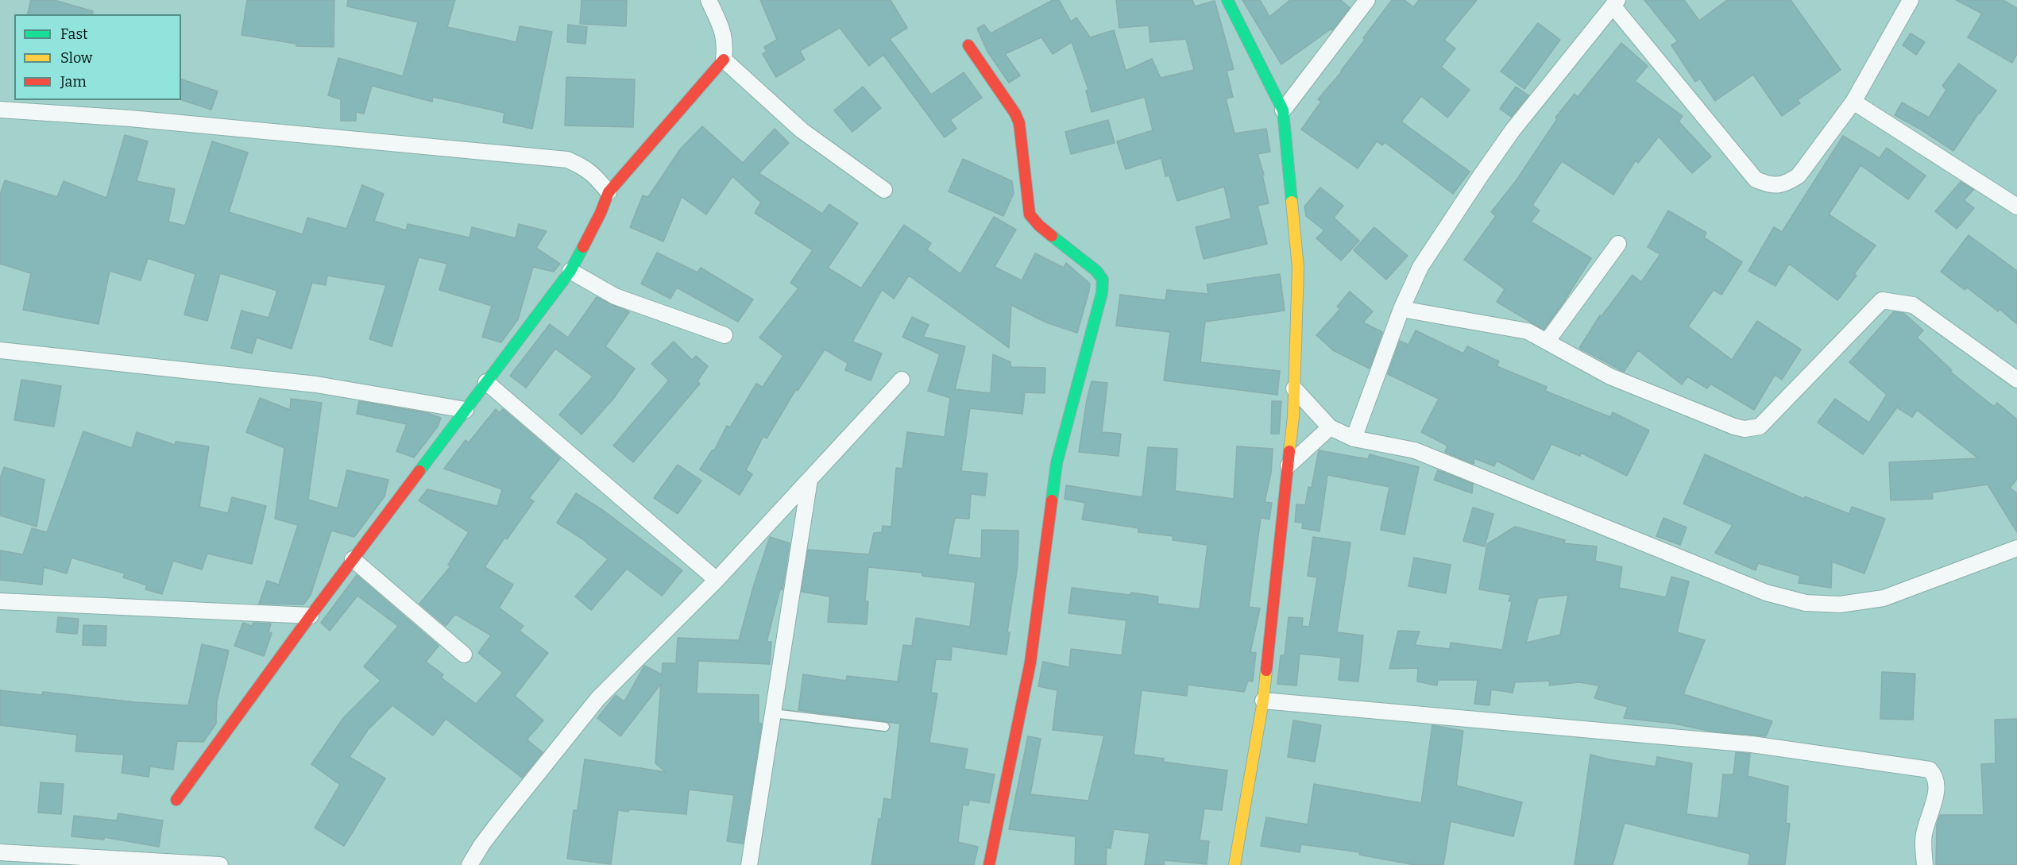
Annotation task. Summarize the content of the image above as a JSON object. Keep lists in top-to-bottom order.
{
  "legend": ["Fast", "Slow", "Jam"]
}
